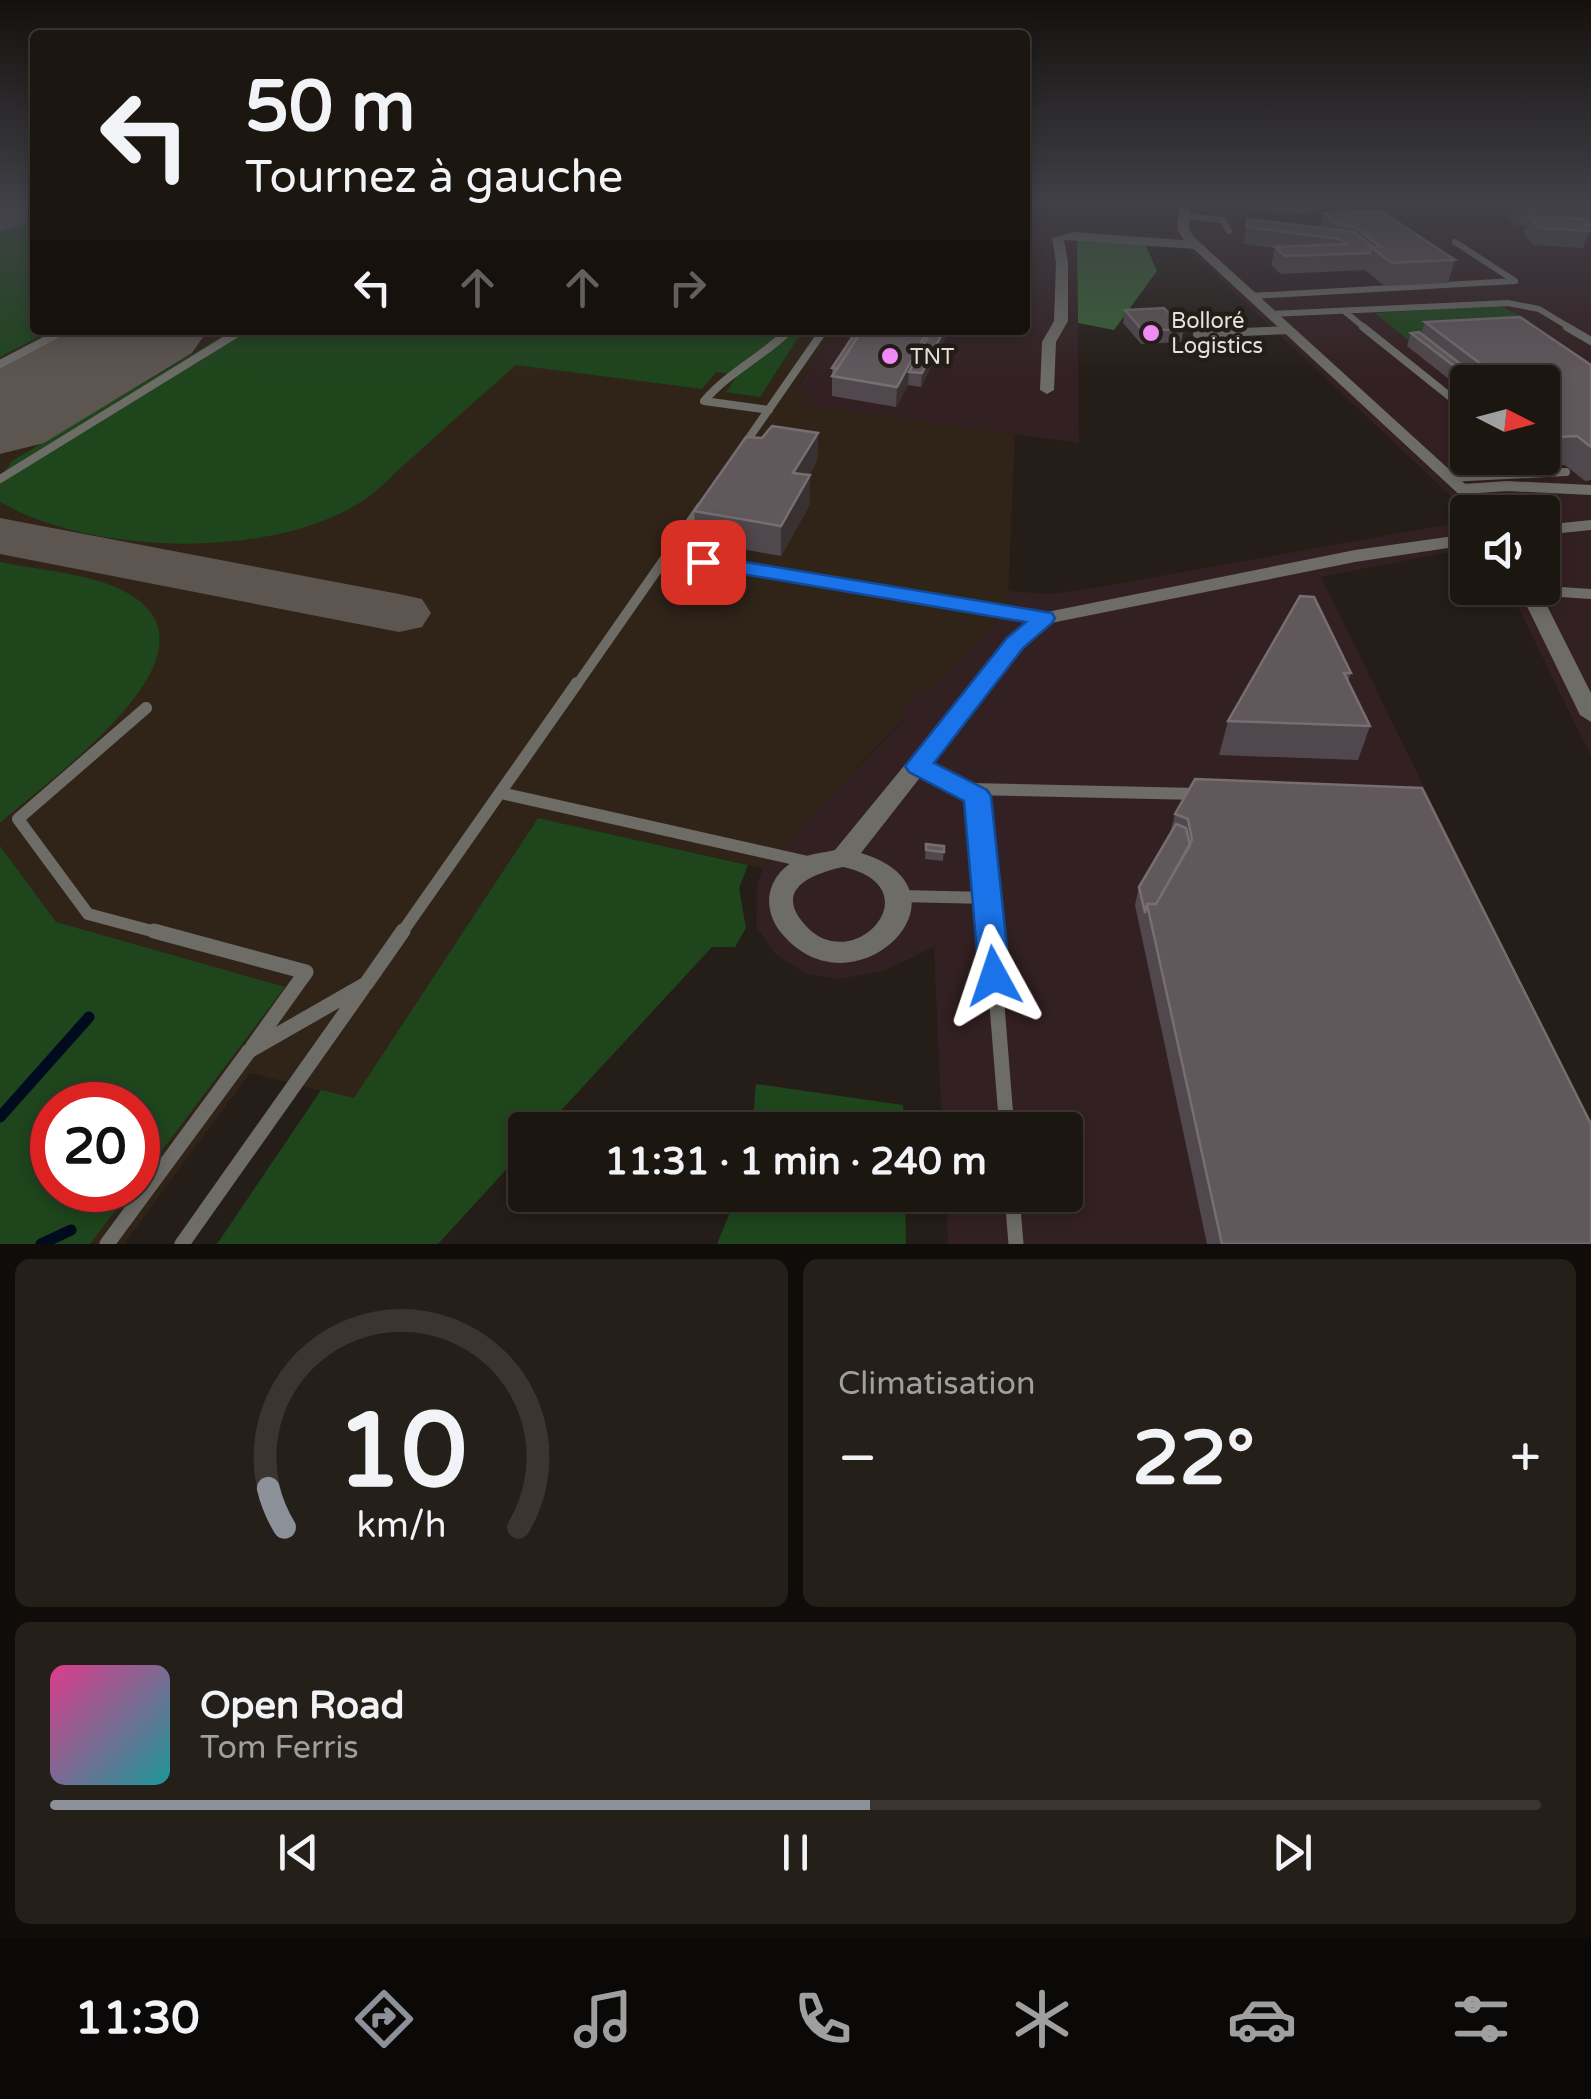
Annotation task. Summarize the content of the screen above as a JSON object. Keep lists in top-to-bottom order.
{
  "places": ["Bolloré Logistics", "TNT"],
  "north": "right",
  "page": {
    "turn": ["50 m", "Tournez à gauche"],
    "limit": "20",
    "trip": "11:31 · 1 min · 240 m",
    "tile": "Climatisation",
    "heat": ["−", "22°", "+"],
    "song": ["Open Road", "Tom Ferris"],
    "tabs": "11:30",
    "gauge": ["10", "km/h"]
  }
}
